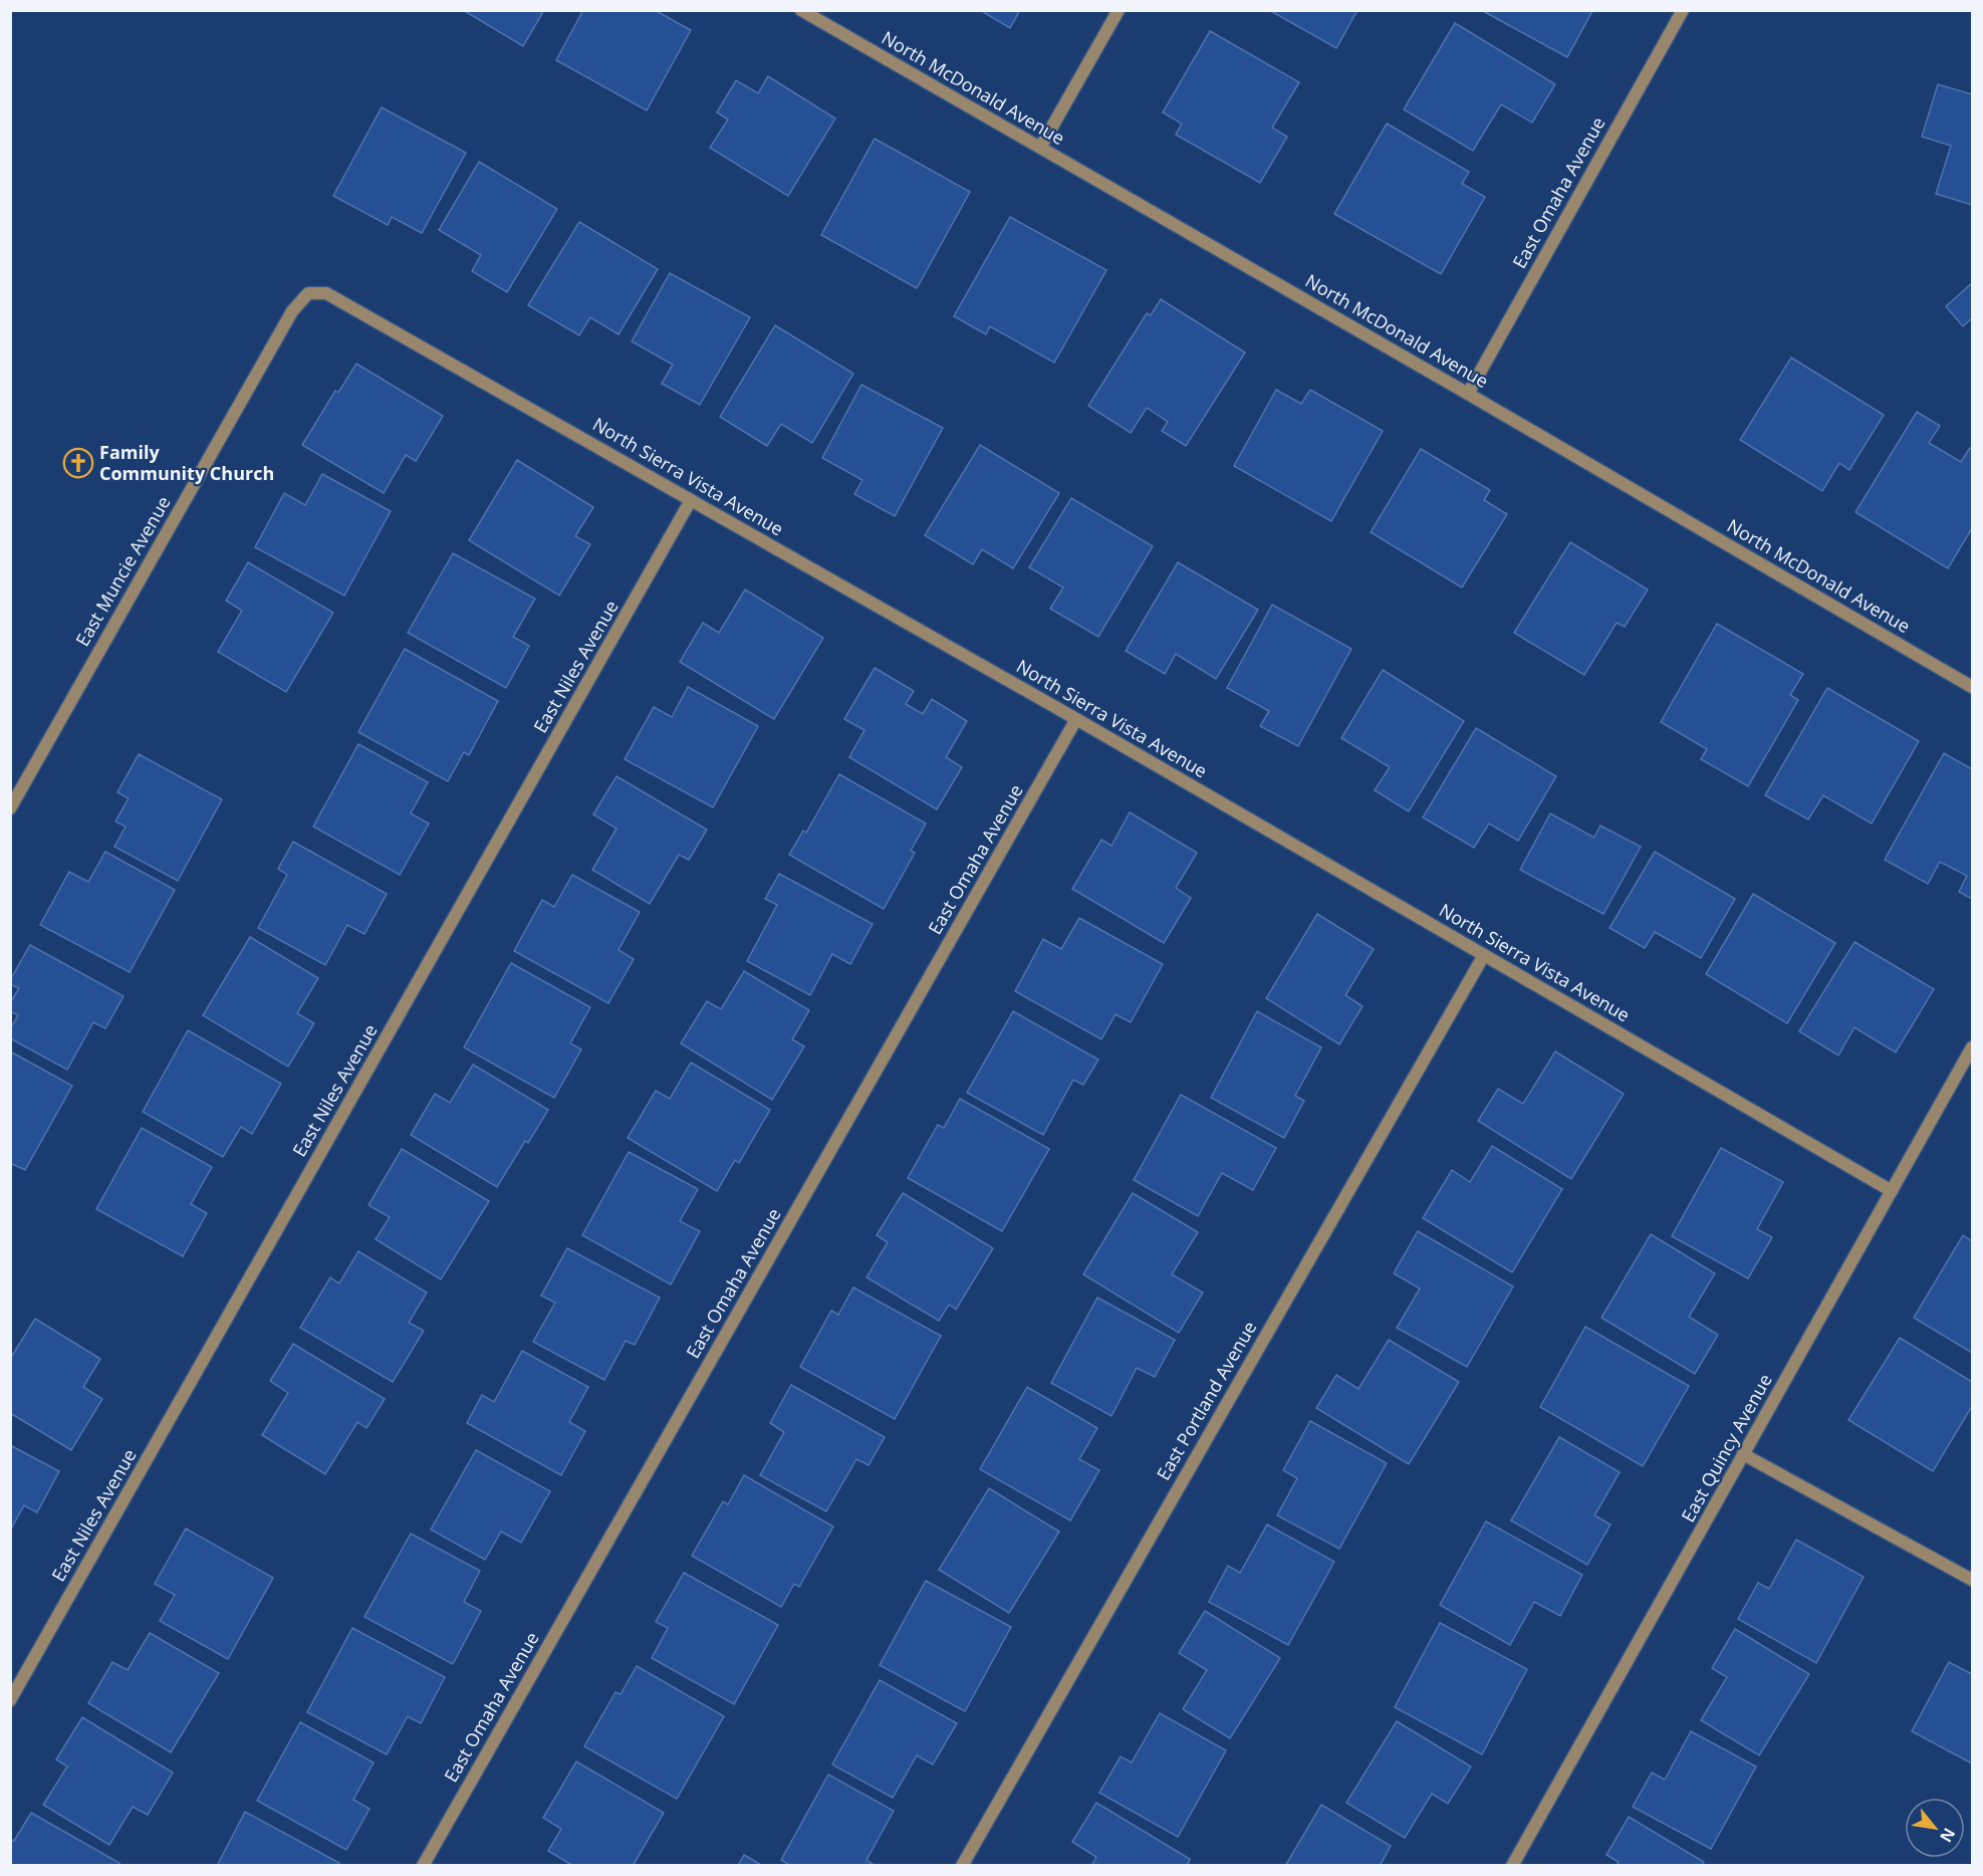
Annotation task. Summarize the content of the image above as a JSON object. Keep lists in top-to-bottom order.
{
  "streets": {
    "street": [
      "North McDonald Avenue",
      "East Omaha Avenue",
      "North Sierra Vista Avenue",
      "East Muncie Avenue",
      "East Niles Avenue",
      "East Portland Avenue",
      "East Quincy Avenue"
    ]
  },
  "crossings": [
    ["North McDonald Avenue", "East Omaha Avenue"],
    ["East Omaha Avenue", "North Sierra Vista Avenue"],
    ["North Sierra Vista Avenue", "East Muncie Avenue"],
    ["North Sierra Vista Avenue", "East Niles Avenue"],
    ["North Sierra Vista Avenue", "East Portland Avenue"],
    ["North Sierra Vista Avenue", "East Quincy Avenue"]
  ],
  "places": {
    "church": ["Family Community Church"]
  },
  "north": "bottom right"
}
